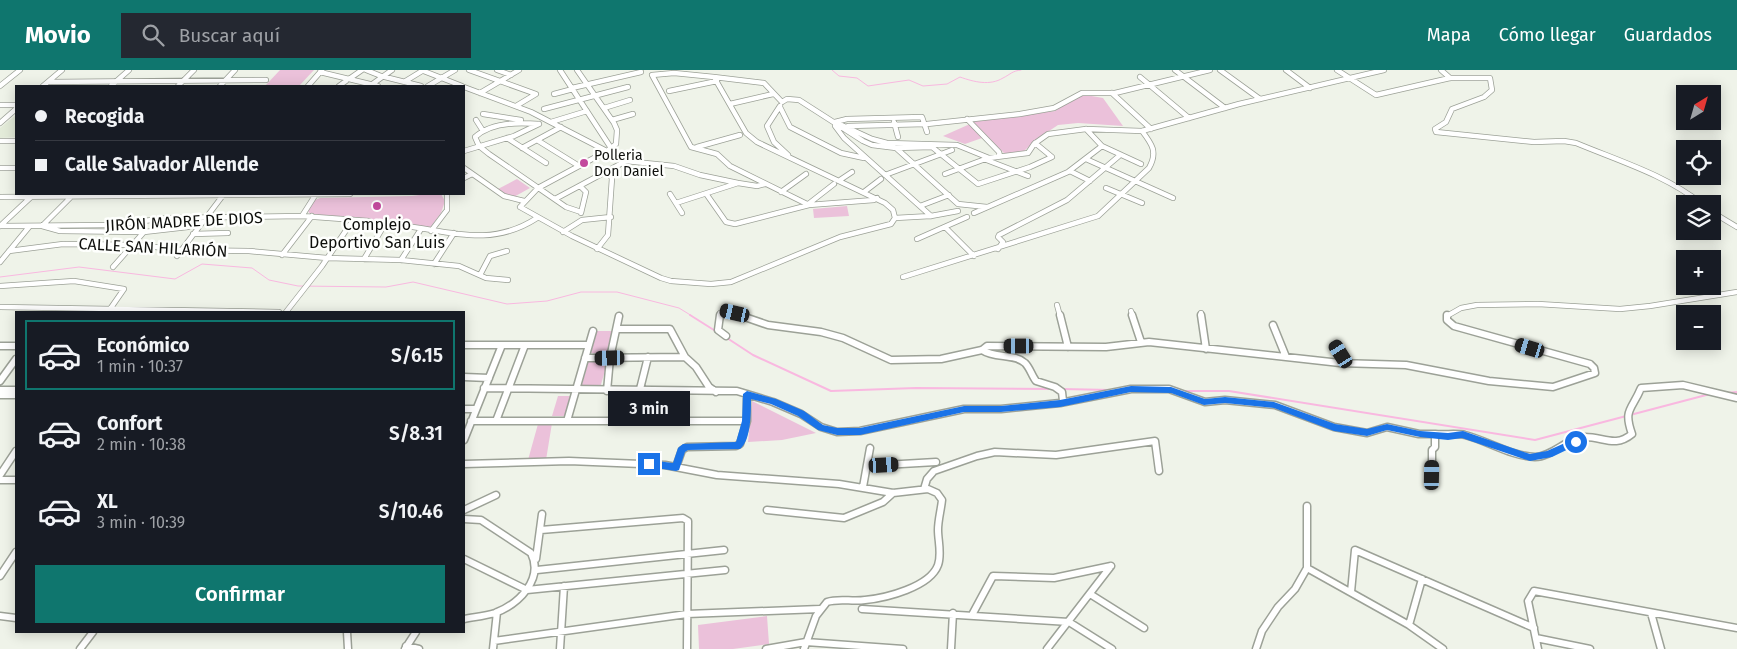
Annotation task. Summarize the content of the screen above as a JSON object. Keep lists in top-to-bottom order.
{
  "streets": {
    "street": ["JIRÓN MADRE DE DIOS", "CALLE SAN HILARIÓN"]
  },
  "places": ["Polleria Don Daniel", "Complejo Deportivo San Luis"],
  "north": "top right",
  "page": {
    "header": "Movio",
    "search": "Buscar aquí",
    "nav": ["Mapa", "Cómo llegar", "Guardados"],
    "map_buttons": ["+", "−"],
    "banner": ["Recogida", "Calle Salvador Allende"],
    "list": [
      {
        "name": "Económico",
        "note": "1 min · 10:37",
        "value": "S/6.15"
      },
      {
        "name": "Confort",
        "note": "2 min · 10:38",
        "value": "S/8.31"
      },
      {
        "name": "XL",
        "note": "3 min · 10:39",
        "value": "S/10.46"
      }
    ],
    "bubble": "3 min",
    "buttons": "Confirmar"
  }
}
